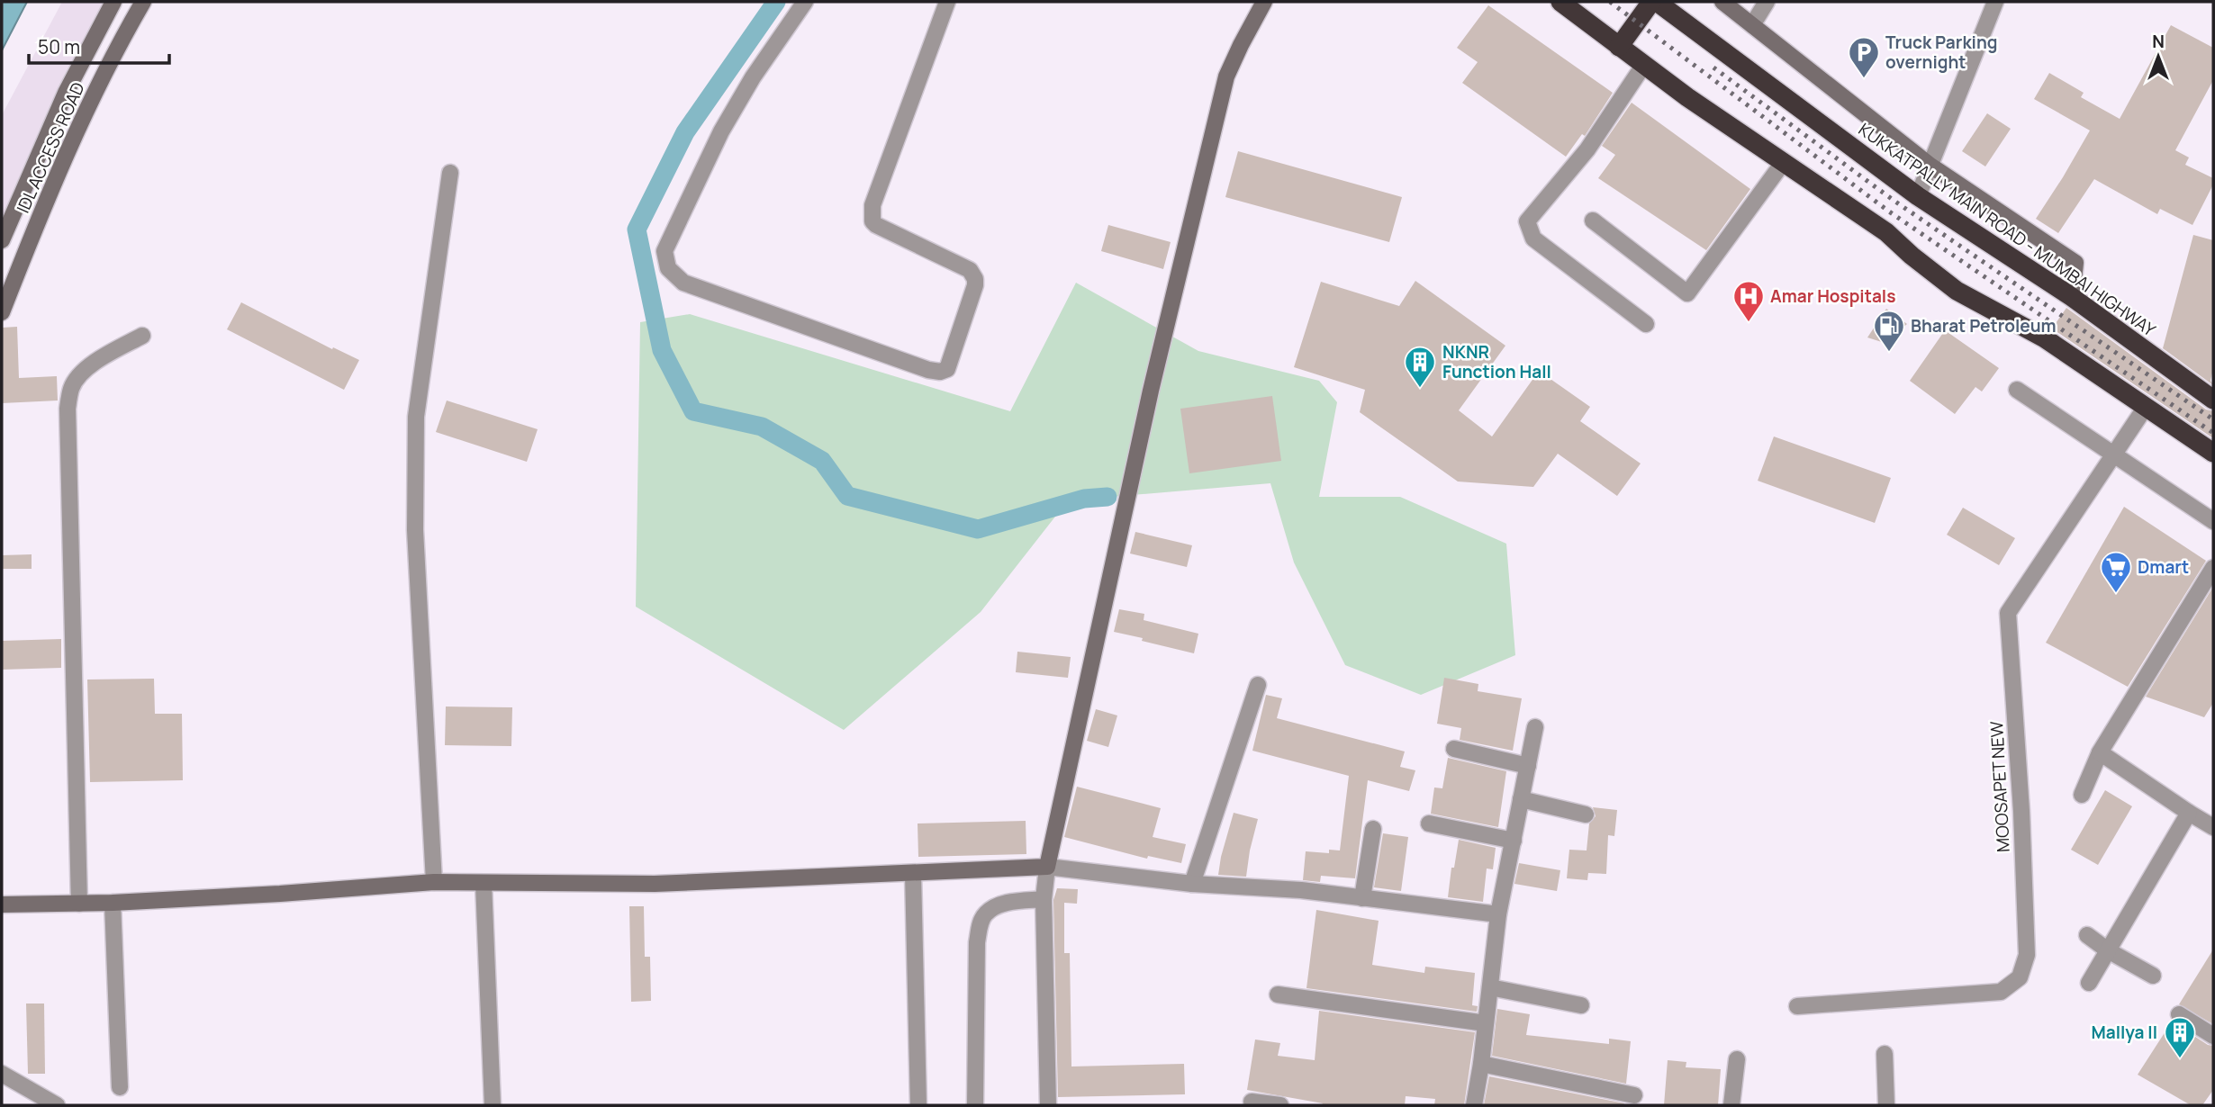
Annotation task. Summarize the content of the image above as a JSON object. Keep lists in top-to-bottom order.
{
  "streets": {
    "highway": ["KUKKATPALLY MAIN ROAD - MUMBAI HIGHWAY"],
    "street": ["IDL ACCESS ROAD", "MOOSAPET NEW"]
  },
  "places": {
    "parking": ["Truck Parking overnight"],
    "hospital": ["Amar Hospitals"],
    "fuel station": ["Bharat Petroleum"],
    "building": ["NKNR Function Hall", "Mallya II"],
    "supermarket": ["Dmart"]
  },
  "scale_bar": "50 m",
  "north": "top"
}
